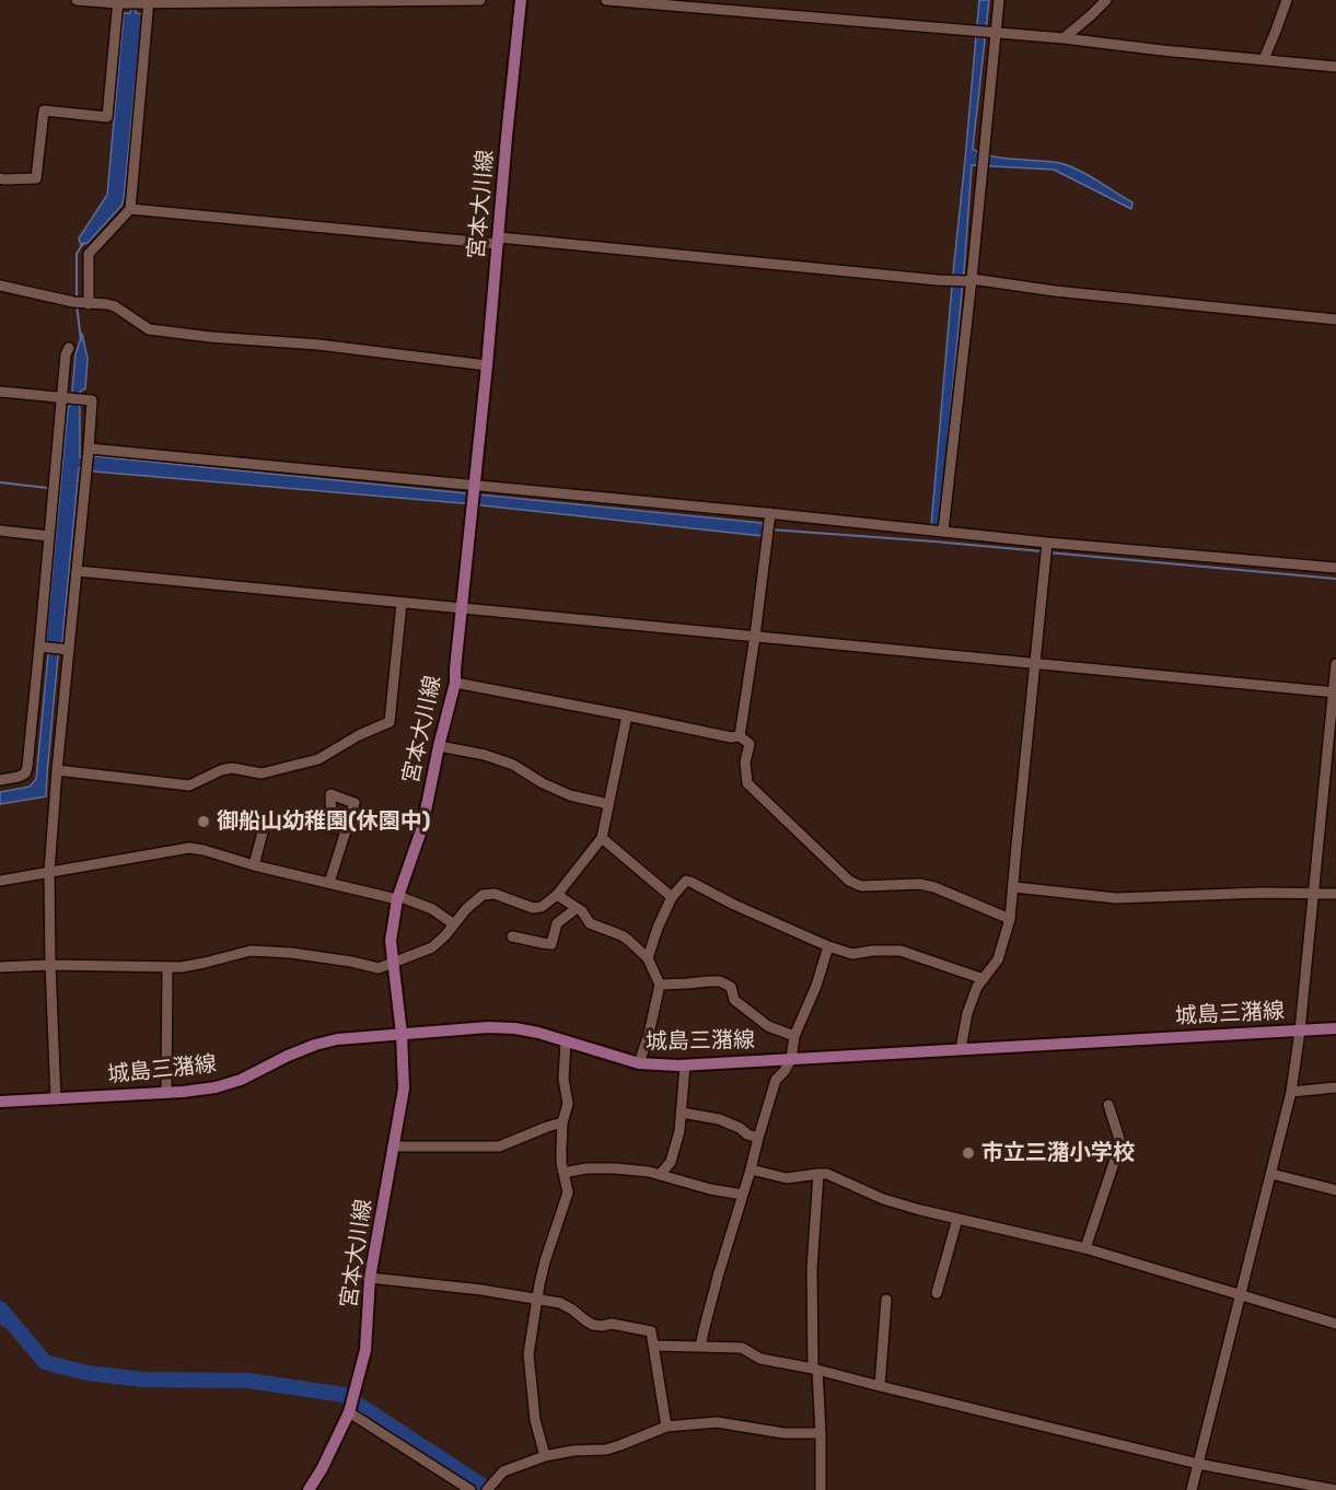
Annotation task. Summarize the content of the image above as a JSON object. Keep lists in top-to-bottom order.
{
  "streets": {
    "main road": ["宮本大川線", "城島三潴線"]
  },
  "crossings": [
    ["宮本大川線", "城島三潴線"]
  ],
  "places": ["御船山幼稚園(休園中)", "市立三潴小学校"]
}
